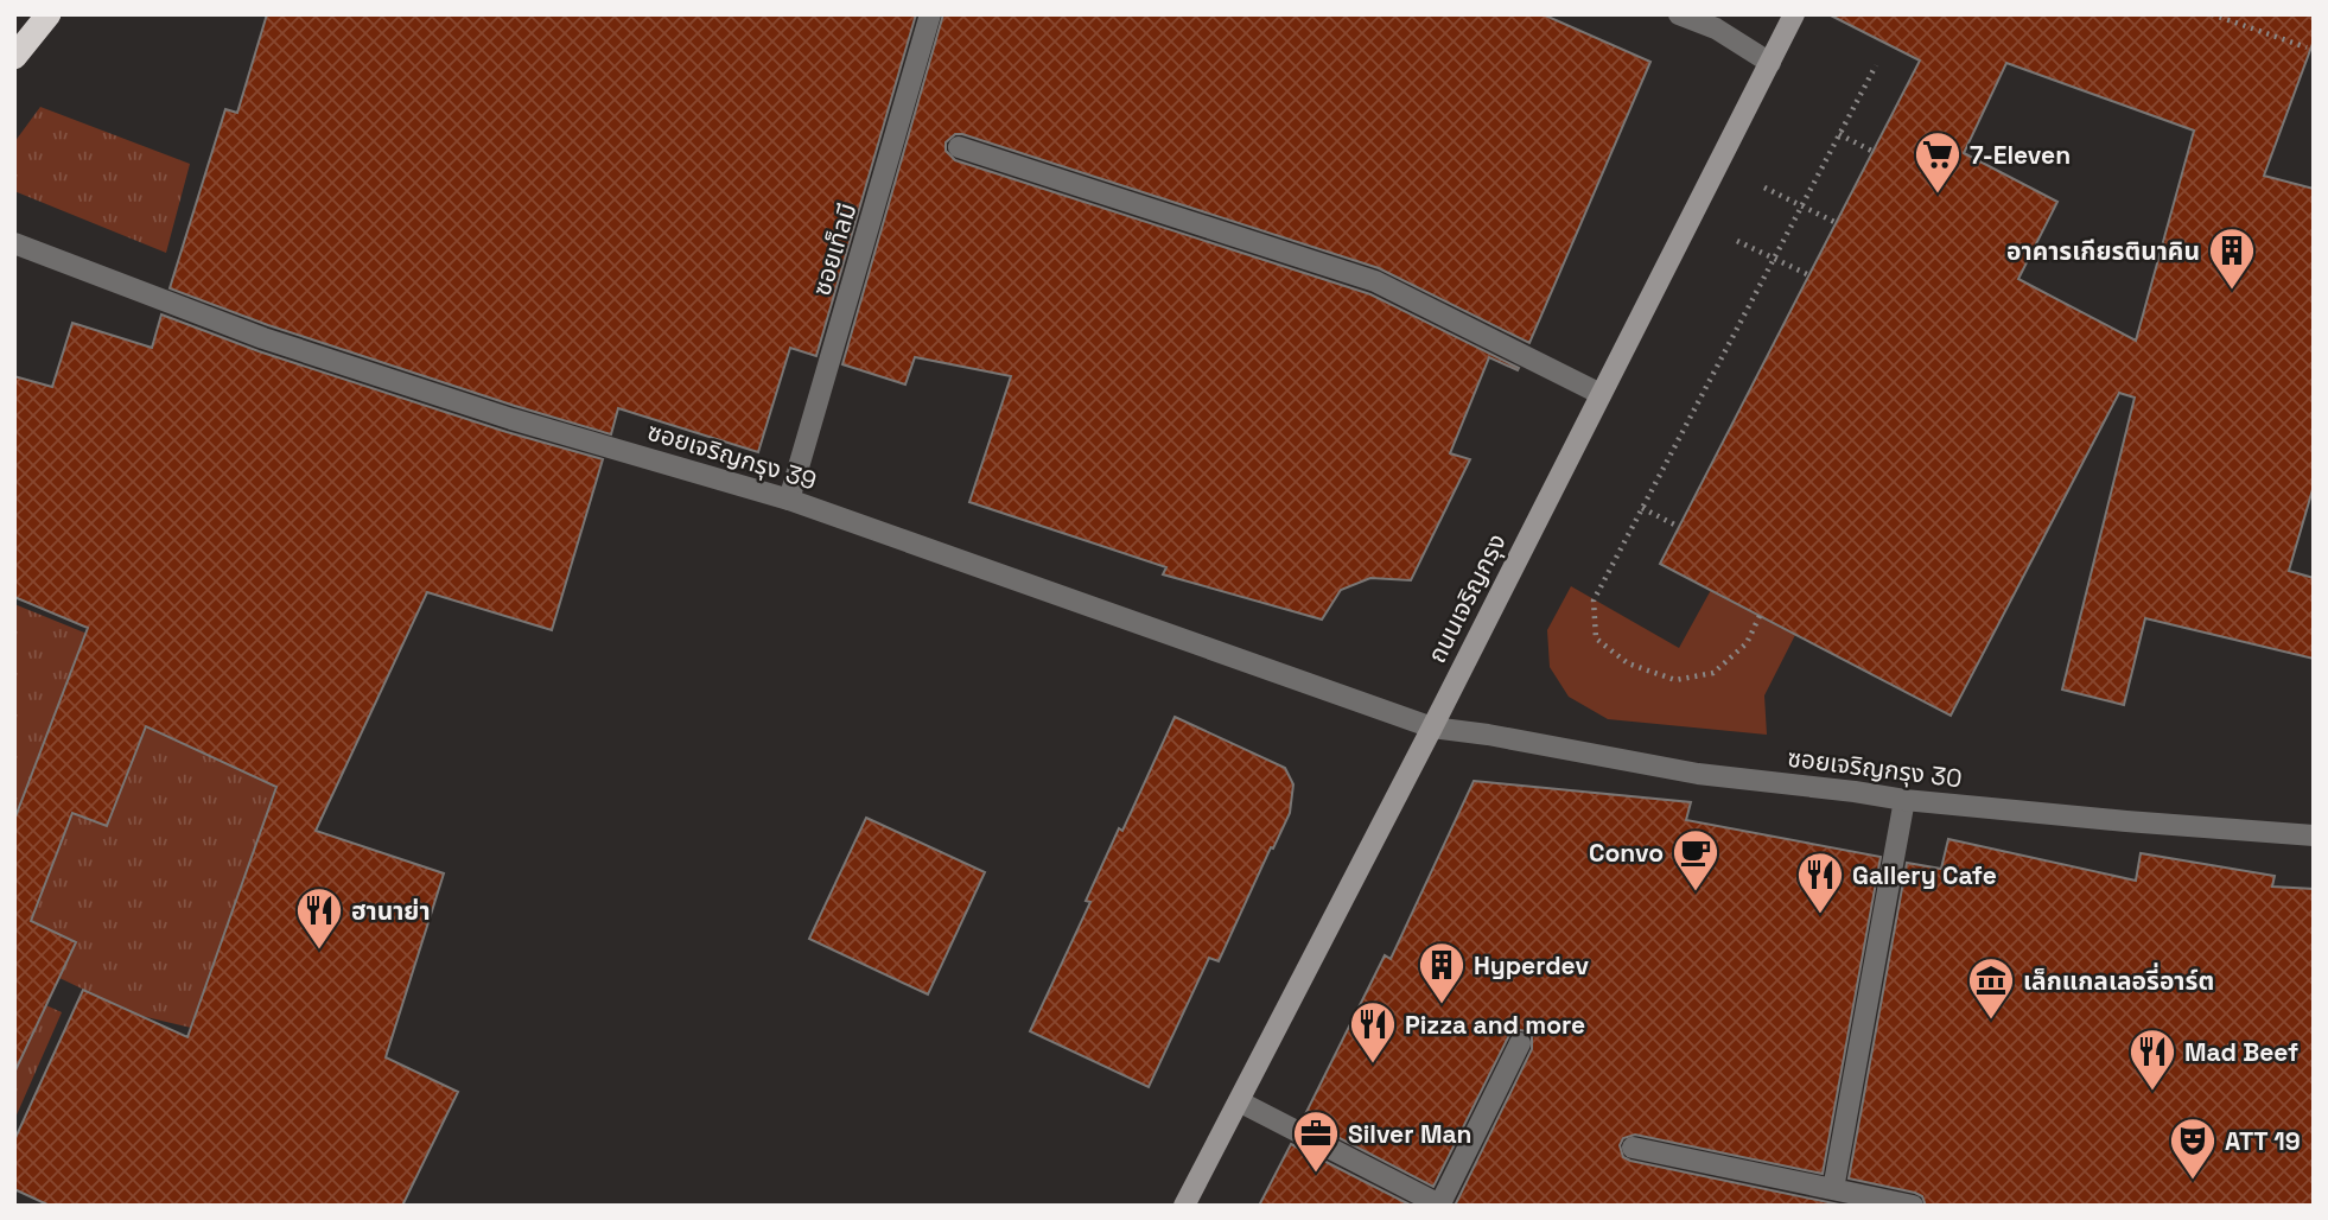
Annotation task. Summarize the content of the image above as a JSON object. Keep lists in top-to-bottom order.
{
  "streets": {
    "main road": ["ถนนเจริญกรุง"],
    "street": ["ซอยเท็ลมี", "ซอยเจริญกรุง 39", "ซอยเจริญกรุง 30"]
  },
  "crossings": [
    ["ซอยเท็ลมี", "ซอยเจริญกรุง 39"],
    ["ซอยเจริญกรุง 39", "ถนนเจริญกรุง"],
    ["ซอยเจริญกรุง 39", "ซอยเจริญกรุง 30"],
    ["ถนนเจริญกรุง", "ซอยเจริญกรุง 30"]
  ],
  "places": {
    "supermarket": ["7-Eleven"],
    "building": ["อาคารเกียรตินาคิน", "Hyperdev"],
    "cafe": ["Convo"],
    "restaurant": [
      "Gallery Cafe",
      "ฮานาย่า",
      "Pizza and more",
      "Mad Beef"
    ],
    "museum": ["เล็กแกลเลอรี่อาร์ต"],
    "office": ["Silver Man"],
    "theatre": ["ATT 19"]
  }
}
